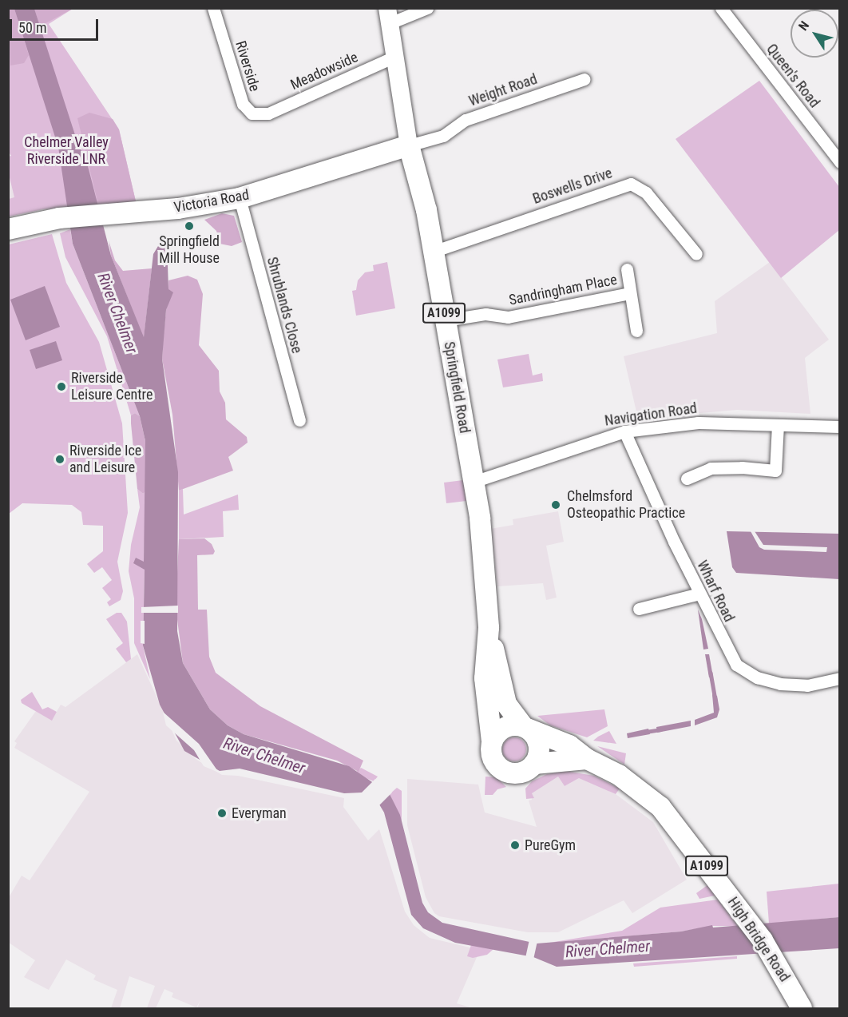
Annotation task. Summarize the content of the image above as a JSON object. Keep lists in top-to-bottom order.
{
  "streets": {
    "main road": [
      "Victoria Road",
      "A1099",
      "Springfield Road",
      "High Bridge Road"
    ],
    "street": [
      "Riverside",
      "Meadowside",
      "Queen's Road",
      "Weight Road",
      "Boswells Drive",
      "Sandringham Place",
      "Shrublands Close",
      "Navigation Road",
      "Wharf Road"
    ]
  },
  "crossings": [
    ["Riverside", "Meadowside"],
    ["Meadowside", "Springfield Road"],
    ["Weight Road", "Victoria Road"],
    ["Weight Road", "Springfield Road"],
    ["Boswells Drive", "Springfield Road"],
    ["Victoria Road", "Shrublands Close"],
    ["Victoria Road", "Springfield Road"],
    ["Sandringham Place", "Springfield Road"],
    ["A1099", "Springfield Road"],
    ["A1099", "High Bridge Road"],
    ["Springfield Road", "Navigation Road"],
    ["Springfield Road", "High Bridge Road"],
    ["Navigation Road", "Wharf Road"]
  ],
  "water": ["River Chelmer"],
  "parks": ["Chelmer Valley Riverside LNR"],
  "places": [
    "Springfield Mill House",
    "Riverside Leisure Centre",
    "Riverside Ice and Leisure",
    "Chelmsford Osteopathic Practice",
    "Everyman",
    "PureGym"
  ],
  "scale_bar": "50 m",
  "north": "top left"
}
